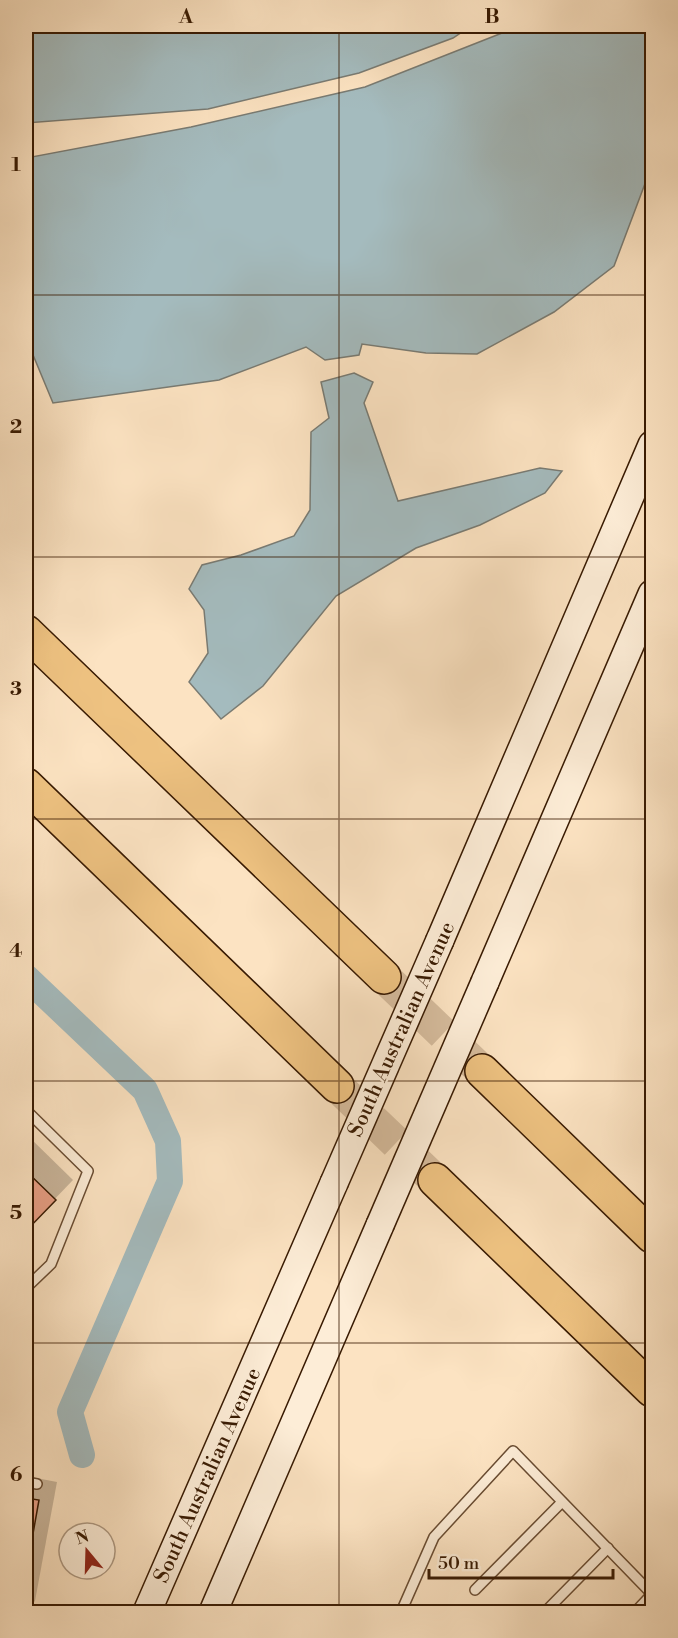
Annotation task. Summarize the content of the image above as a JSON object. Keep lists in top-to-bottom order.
{
  "streets": {
    "main road": ["South Australian Avenue"]
  },
  "scale_bar": "50 m",
  "north": "top",
  "grid": {
    "columns": ["A", "B"],
    "rows": [
      "1",
      "2",
      "3",
      "4",
      "5",
      "6"
    ]
  }
}
